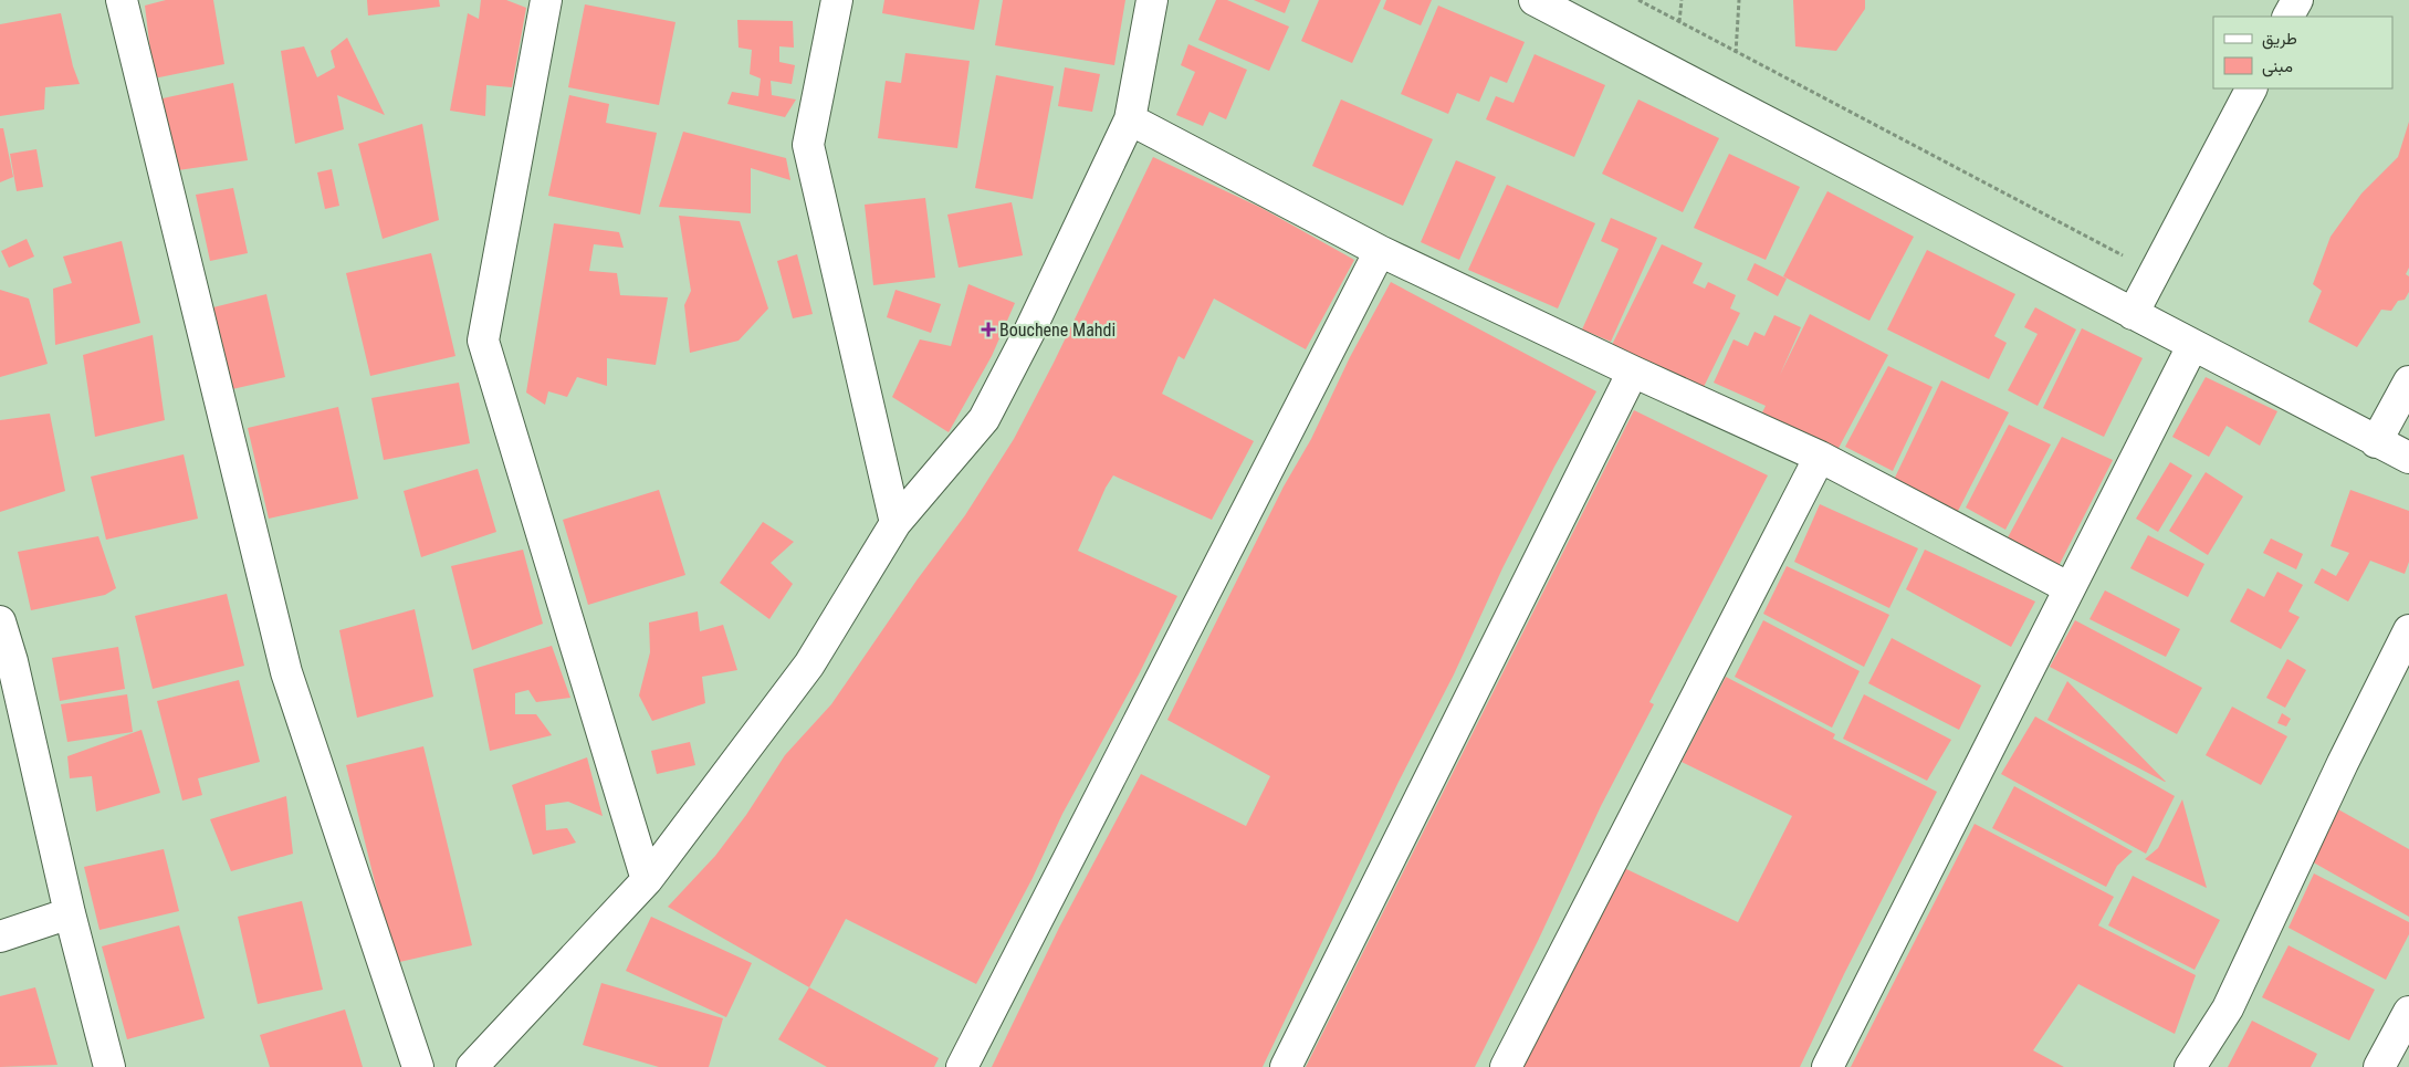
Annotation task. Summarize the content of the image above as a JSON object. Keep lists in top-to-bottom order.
{
  "places": {
    "health": ["Bouchene Mahdi"]
  },
  "legend": ["طريق", "مبنى"]
}
